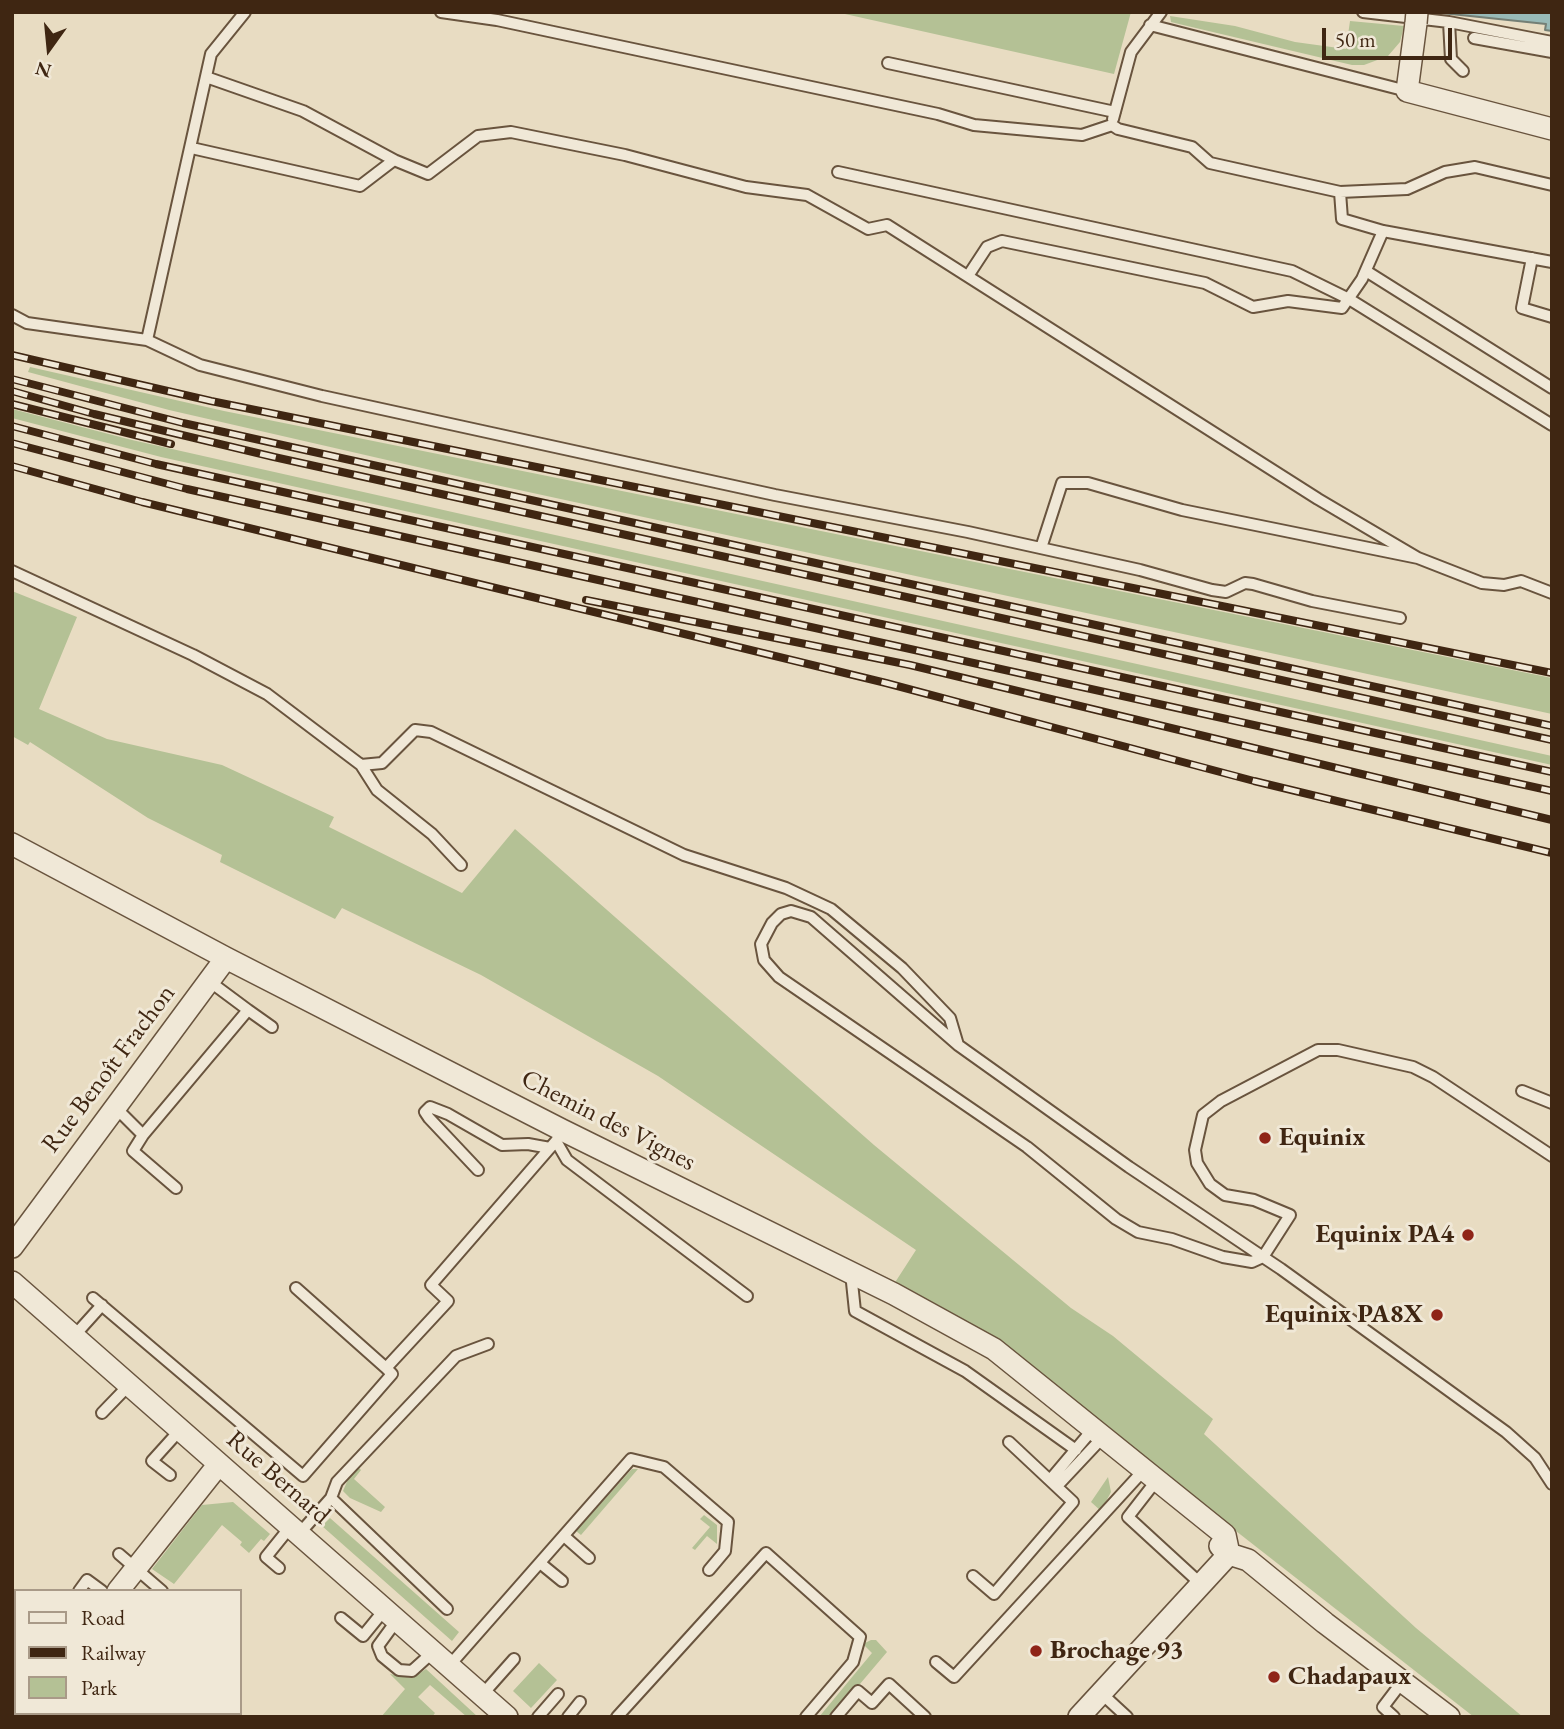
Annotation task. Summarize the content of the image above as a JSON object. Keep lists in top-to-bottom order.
{
  "streets": {
    "street": ["Rue Benoît Frachon", "Chemin des Vignes", "Rue Bernard"]
  },
  "crossings": [
    ["Rue Benoît Frachon", "Chemin des Vignes"]
  ],
  "places": [
    "Equinix",
    "Equinix PA4",
    "Equinix PA8X",
    "Brochage 93",
    "Chadapaux"
  ],
  "legend": ["Road", "Railway", "Park"],
  "scale_bar": "50 m",
  "north": "bottom"
}
